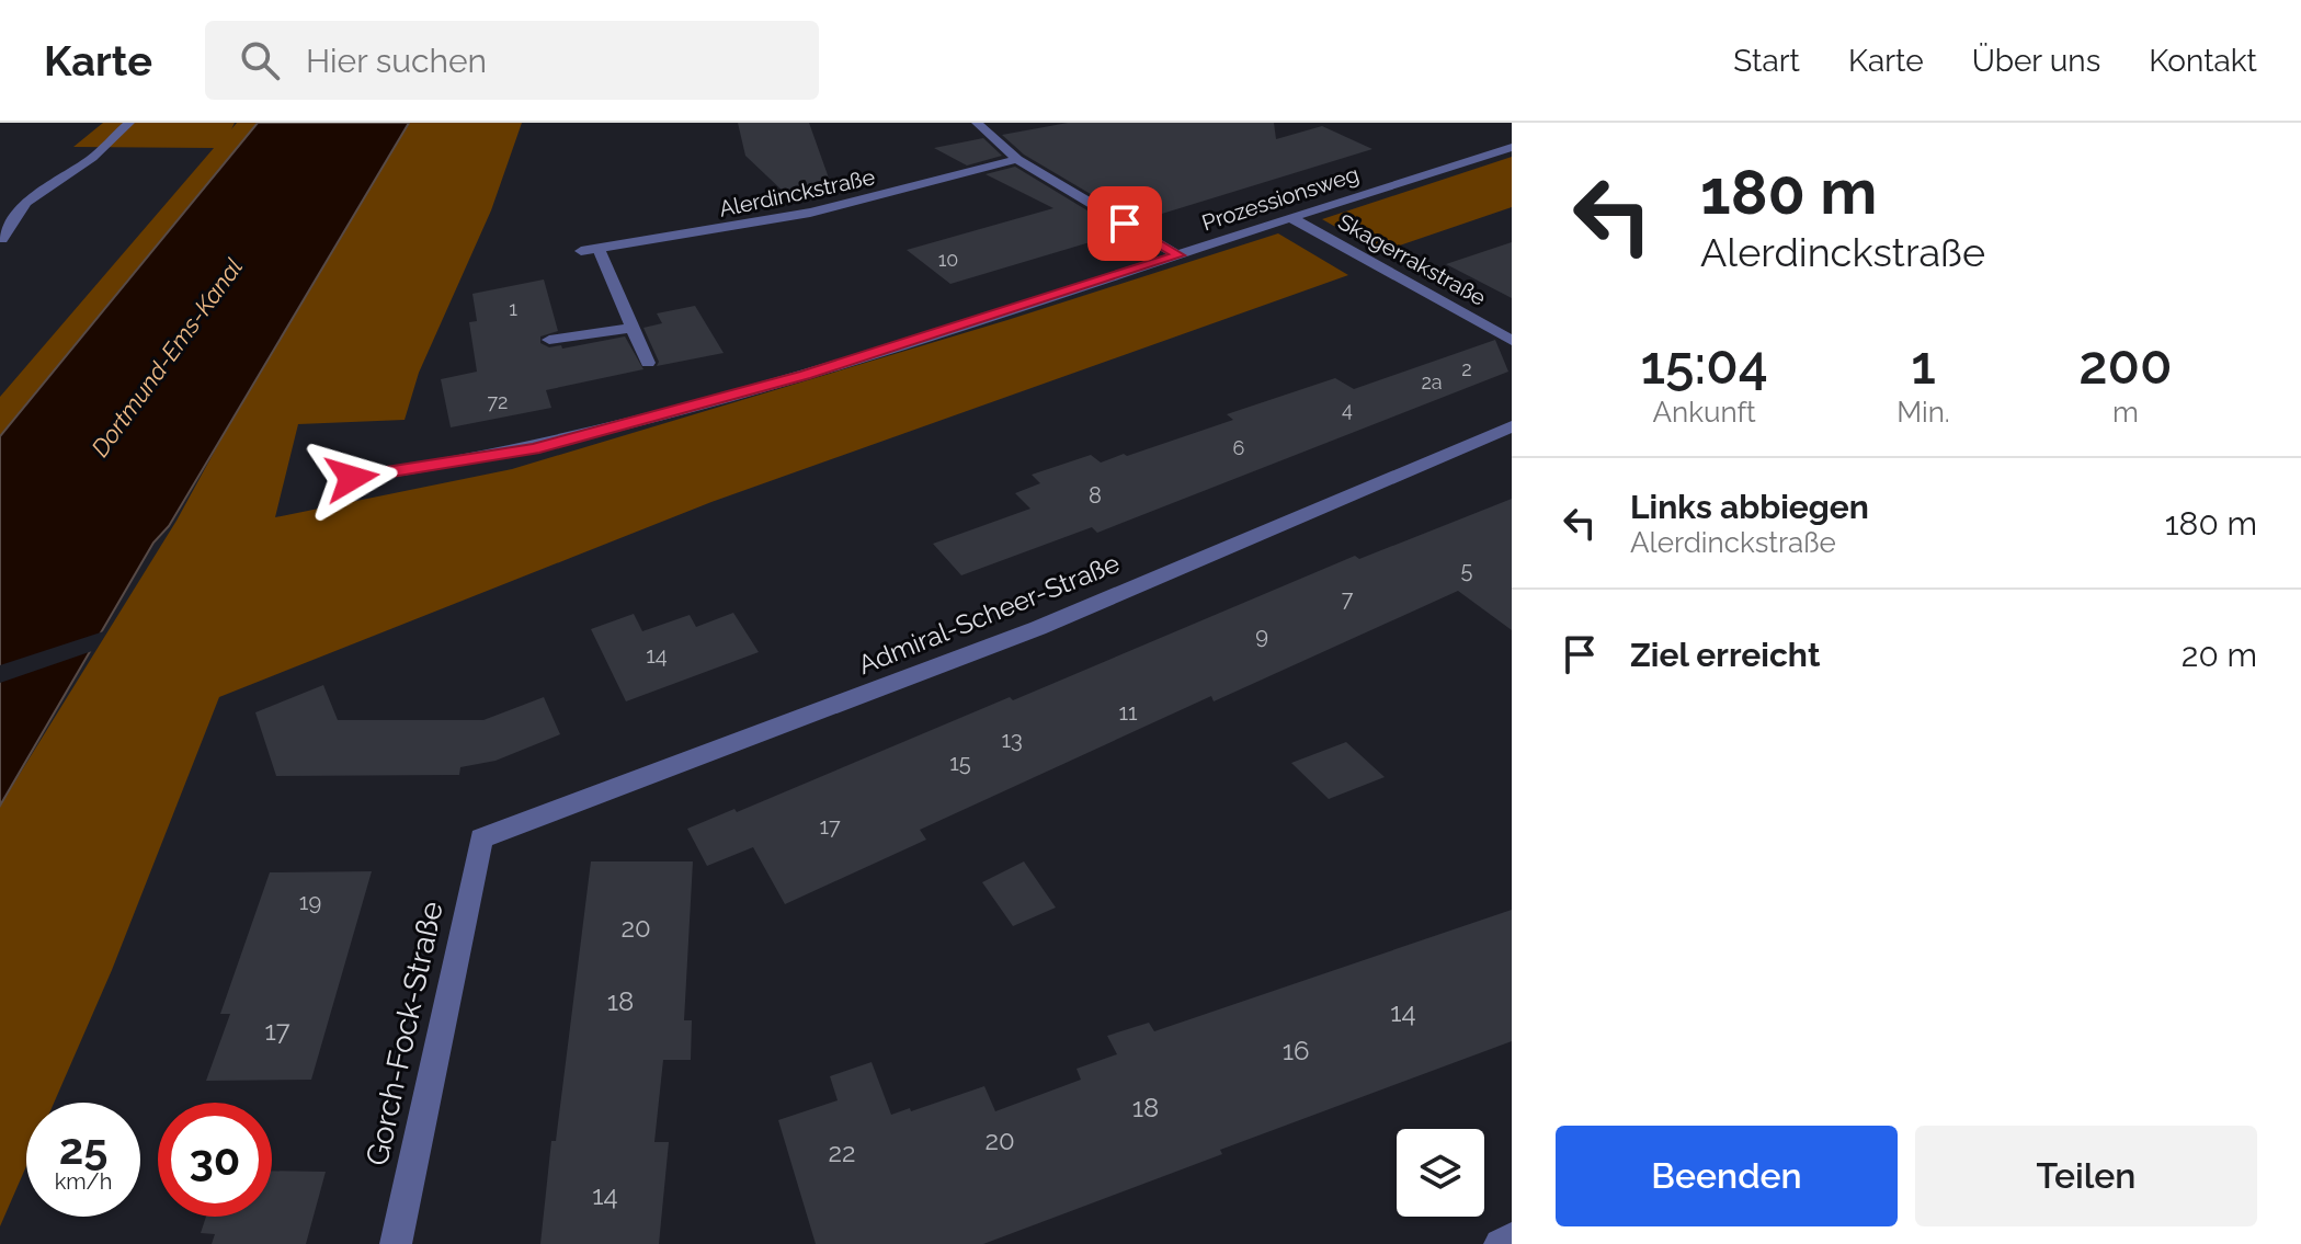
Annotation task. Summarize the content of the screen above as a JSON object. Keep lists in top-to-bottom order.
{
  "streets": {
    "street": [
      "Alerdinckstraße",
      "Prozessionsweg",
      "Skagerrakstraße",
      "Admiral-Scheer-Straße",
      "Gorch-Fock-Straße"
    ]
  },
  "crossings": [
    ["Prozessionsweg", "Skagerrakstraße"],
    ["Admiral-Scheer-Straße", "Gorch-Fock-Straße"]
  ],
  "water": ["Dortmund-Ems-Kanal"],
  "house_numbers": [
    "10",
    "1",
    "2",
    "2a",
    "72",
    "4",
    "6",
    "8",
    "5",
    "7",
    "9",
    "14",
    "11",
    "13",
    "15",
    "17",
    "19",
    "20",
    "18",
    "14",
    "17",
    "16",
    "18",
    "20",
    "22",
    "14"
  ],
  "page": {
    "header": "Karte",
    "search": "Hier suchen",
    "nav": [
      "Start",
      "Karte",
      "Über uns",
      "Kontakt"
    ],
    "turn": ["180 m", "Alerdinckstraße"],
    "eta": [
      "15:04",
      "Ankunft",
      "1",
      "Min.",
      "200",
      "m"
    ],
    "list": [
      {
        "name": "Links abbiegen",
        "note": "Alerdinckstraße",
        "value": "180 m"
      },
      {
        "name": "Ziel erreicht",
        "value": "20 m"
      }
    ],
    "speed": "25 km/h",
    "limit": "30",
    "buttons": ["Beenden", "Teilen"]
  }
}
